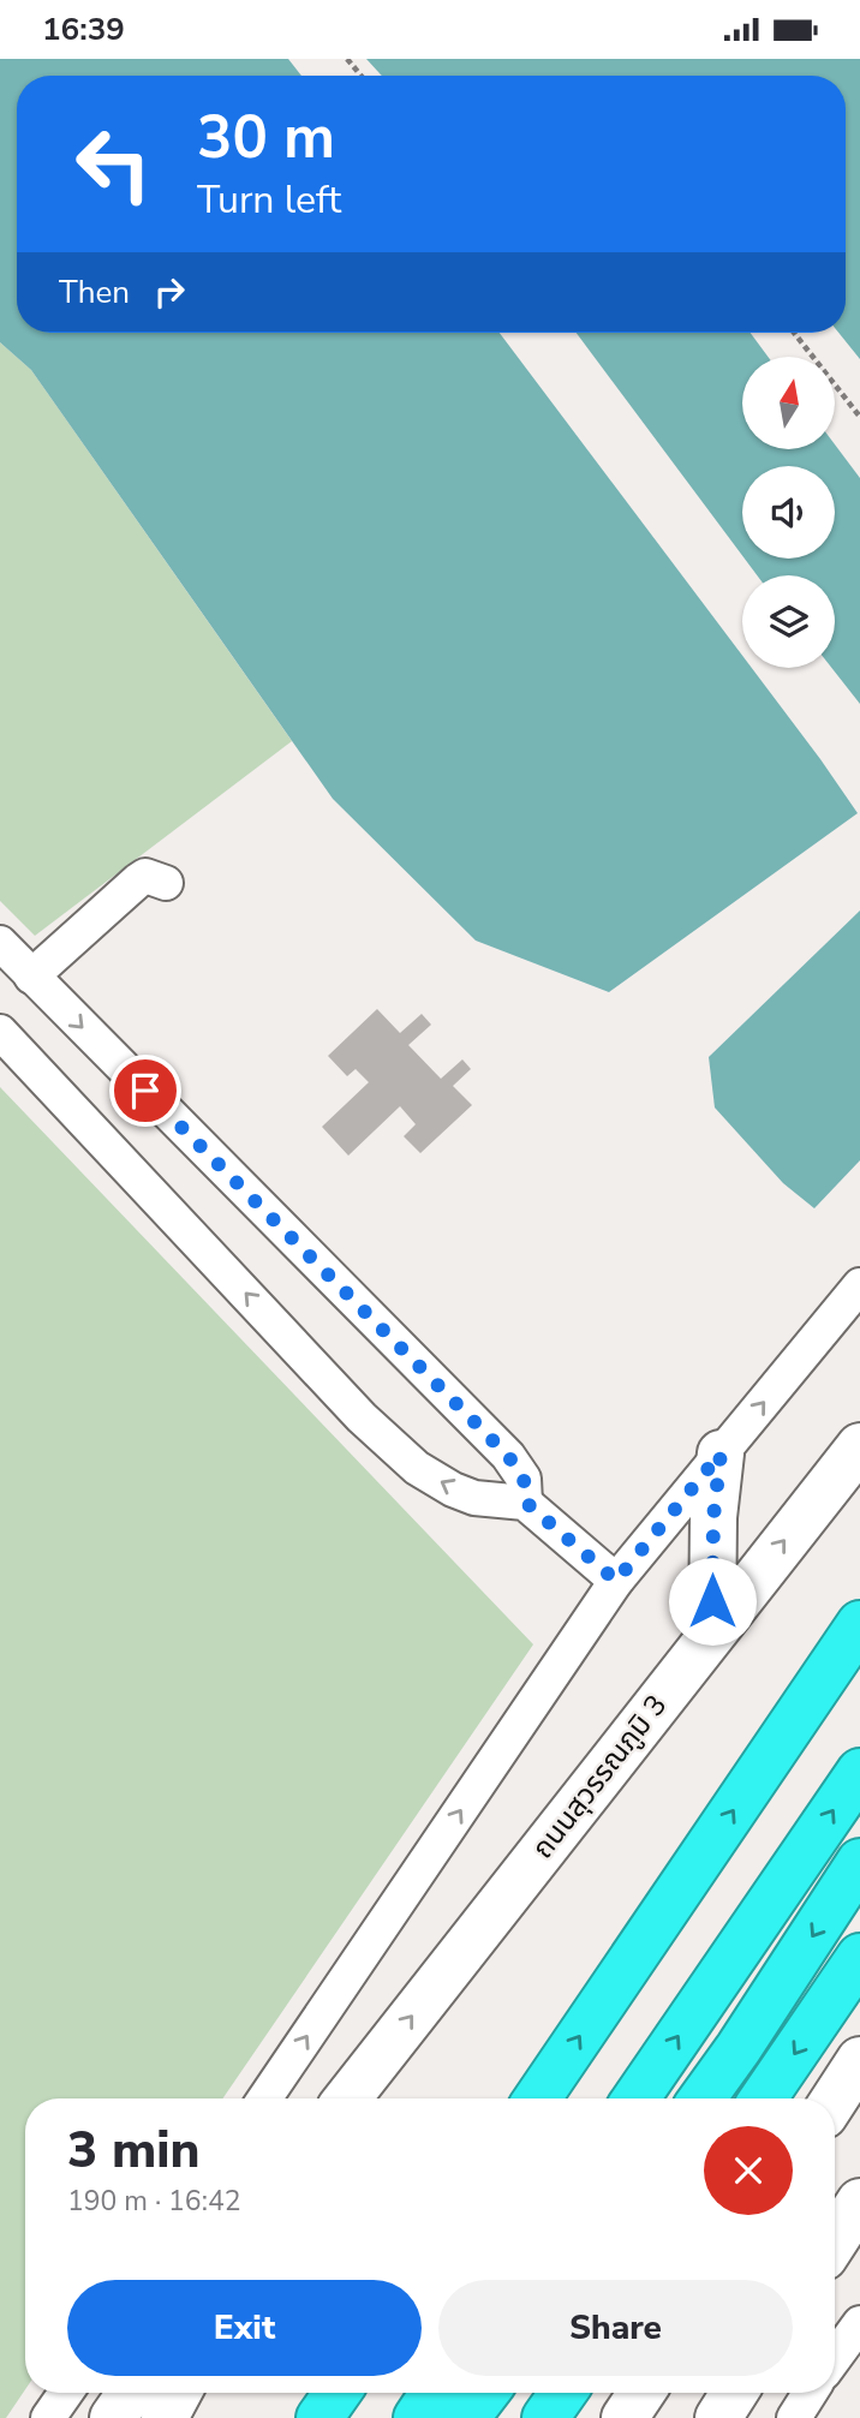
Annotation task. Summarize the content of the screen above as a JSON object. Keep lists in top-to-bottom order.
{
  "streets": {
    "main road": ["ถนนสุวรรณภูมิ 3"]
  },
  "one_way": ["ถนนสุวรรณภูมิ 3"],
  "north": "top",
  "page": {
    "status": "16:39",
    "turn": ["30 m", "Turn left"],
    "then": "Then",
    "heading": ["3 min", "190 m · 16:42"],
    "buttons": ["Exit", "Share"]
  }
}
